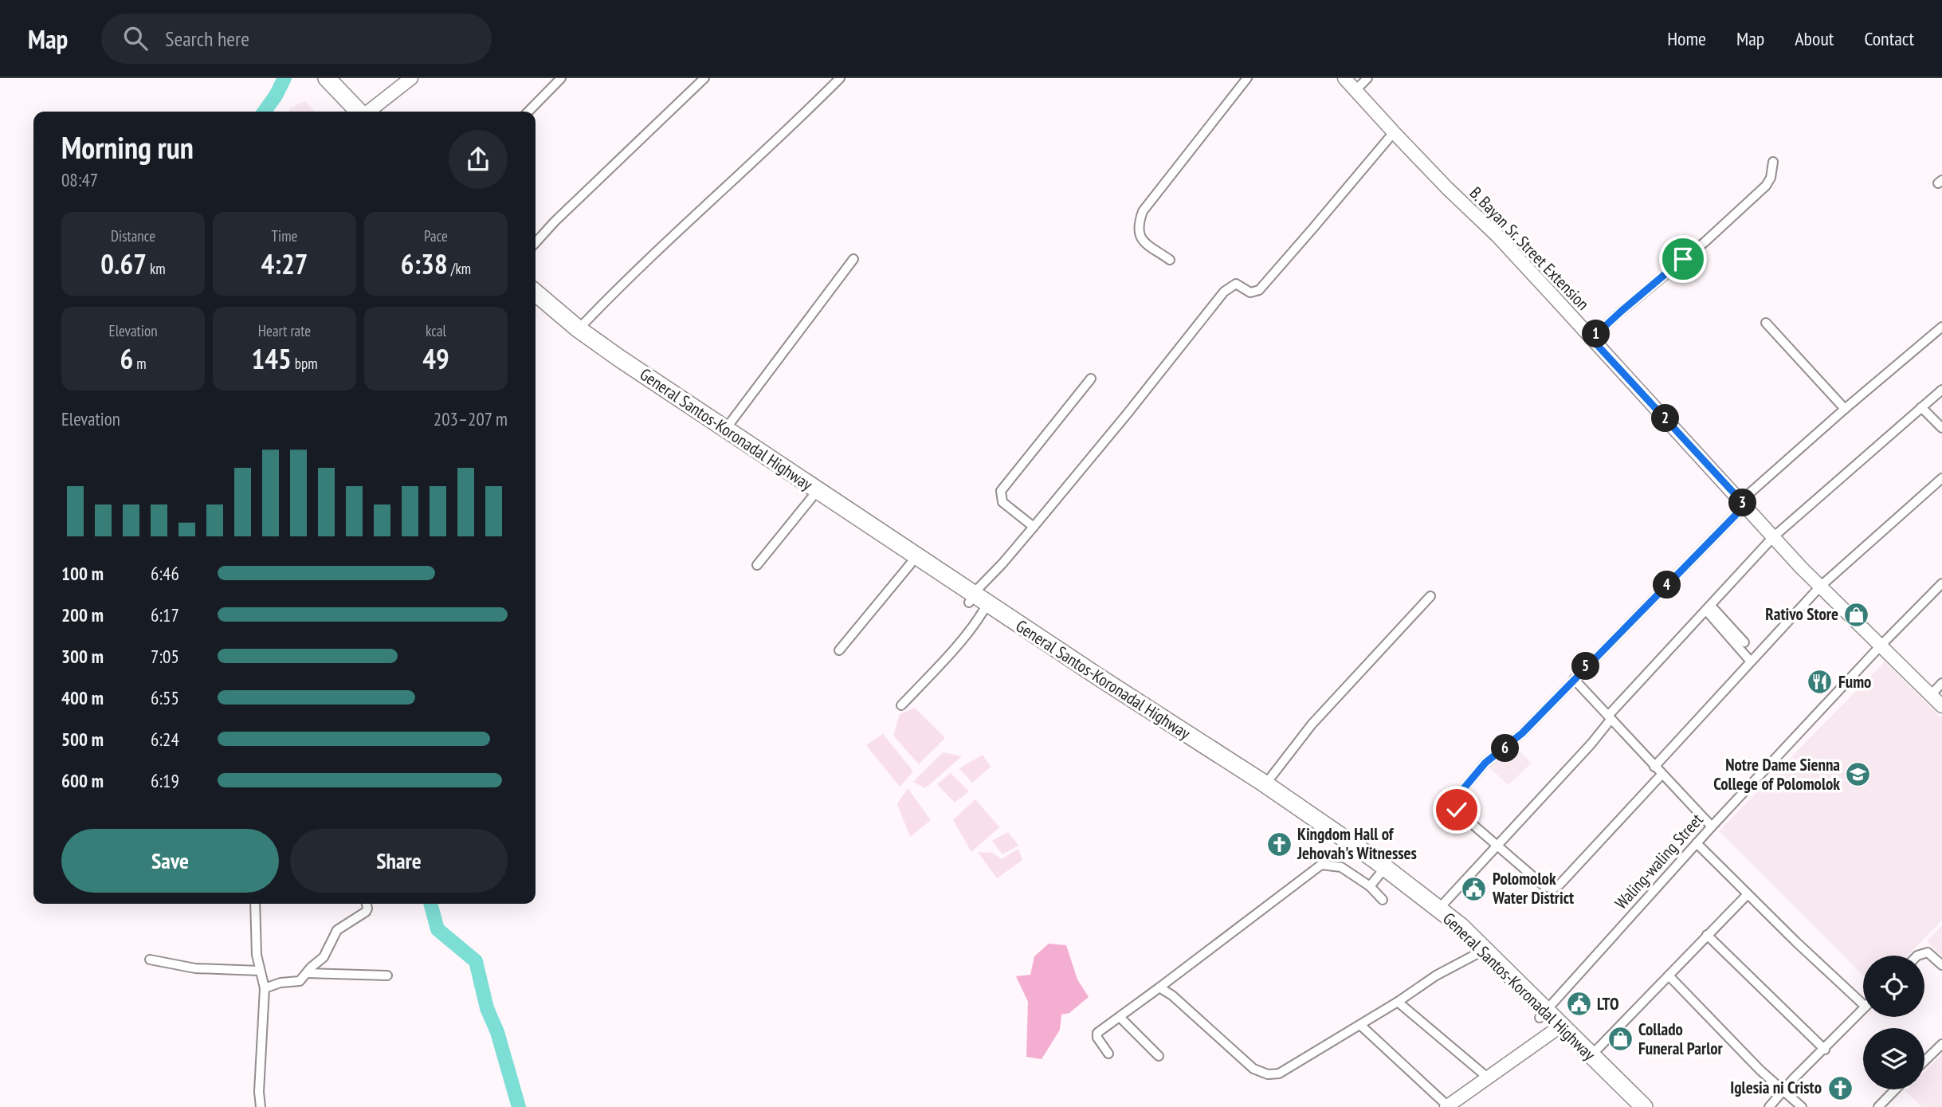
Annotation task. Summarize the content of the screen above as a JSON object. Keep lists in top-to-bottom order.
{
  "streets": {
    "highway": ["General Santos-Koronadal Highway"],
    "street": ["B. Bayan Sr. Street Extension", "Waling-waling Street"]
  },
  "crossings": [
    ["B. Bayan Sr. Street Extension", "Waling-waling Street"],
    ["General Santos-Koronadal Highway", "Waling-waling Street"]
  ],
  "places": {
    "shop": ["Rativo Store", "Collado Funeral Parlor"],
    "restaurant": ["Fumo"],
    "school or university": ["Notre Dame Sienna College of Polomolok"],
    "church": ["Kingdom Hall of Jehovah's Witnesses", "Iglesia ni Cristo"],
    "public building": ["Polomolok Water District", "LTO"]
  },
  "page": {
    "header": "Map",
    "search": "Search here",
    "nav": [
      "Home",
      "Map",
      "About",
      "Contact"
    ],
    "heading": ["Morning run", "08:47"],
    "stats": [
      ["Distance", "0.67 km"],
      ["Time", "4:27"],
      ["Pace", "6:38 /km"],
      ["Elevation", "6 m"],
      ["Heart rate", "145 bpm"],
      ["kcal", "49"]
    ],
    "pins": [
      "1",
      "2",
      "3",
      "4",
      "5",
      "6"
    ],
    "chart": ["Elevation", "203–207 m"],
    "list": [
      {
        "name": "100 m",
        "note": "6:46"
      },
      {
        "name": "200 m",
        "note": "6:17"
      },
      {
        "name": "300 m",
        "note": "7:05"
      },
      {
        "name": "400 m",
        "note": "6:55"
      },
      {
        "name": "500 m",
        "note": "6:24"
      },
      {
        "name": "600 m",
        "note": "6:19"
      }
    ],
    "buttons": ["Save", "Share"]
  }
}
